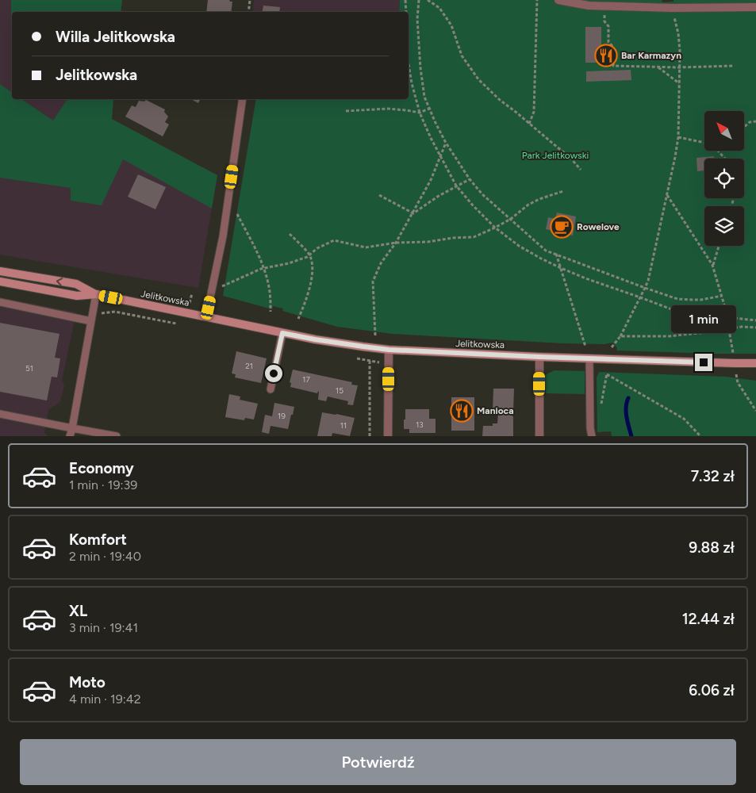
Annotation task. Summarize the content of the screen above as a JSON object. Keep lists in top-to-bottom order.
{
  "streets": {
    "street": ["Jelitkowska"]
  },
  "parks": ["Park Jelitkowski"],
  "places": {
    "restaurant": ["Bar Karmazyn", "Manioca"],
    "cafe": ["Rowelove"]
  },
  "house_numbers": [
    "21",
    "51",
    "17",
    "15",
    "19",
    "13",
    "11"
  ],
  "north": "top left",
  "page": {
    "banner": ["Willa Jelitkowska", "Jelitkowska"],
    "bubble": "1 min",
    "list": [
      {
        "name": "Economy",
        "note": "1 min · 19:39",
        "value": "7.32 zł"
      },
      {
        "name": "Komfort",
        "note": "2 min · 19:40",
        "value": "9.88 zł"
      },
      {
        "name": "XL",
        "note": "3 min · 19:41",
        "value": "12.44 zł"
      },
      {
        "name": "Moto",
        "note": "4 min · 19:42",
        "value": "6.06 zł"
      }
    ],
    "buttons": "Potwierdź"
  }
}
